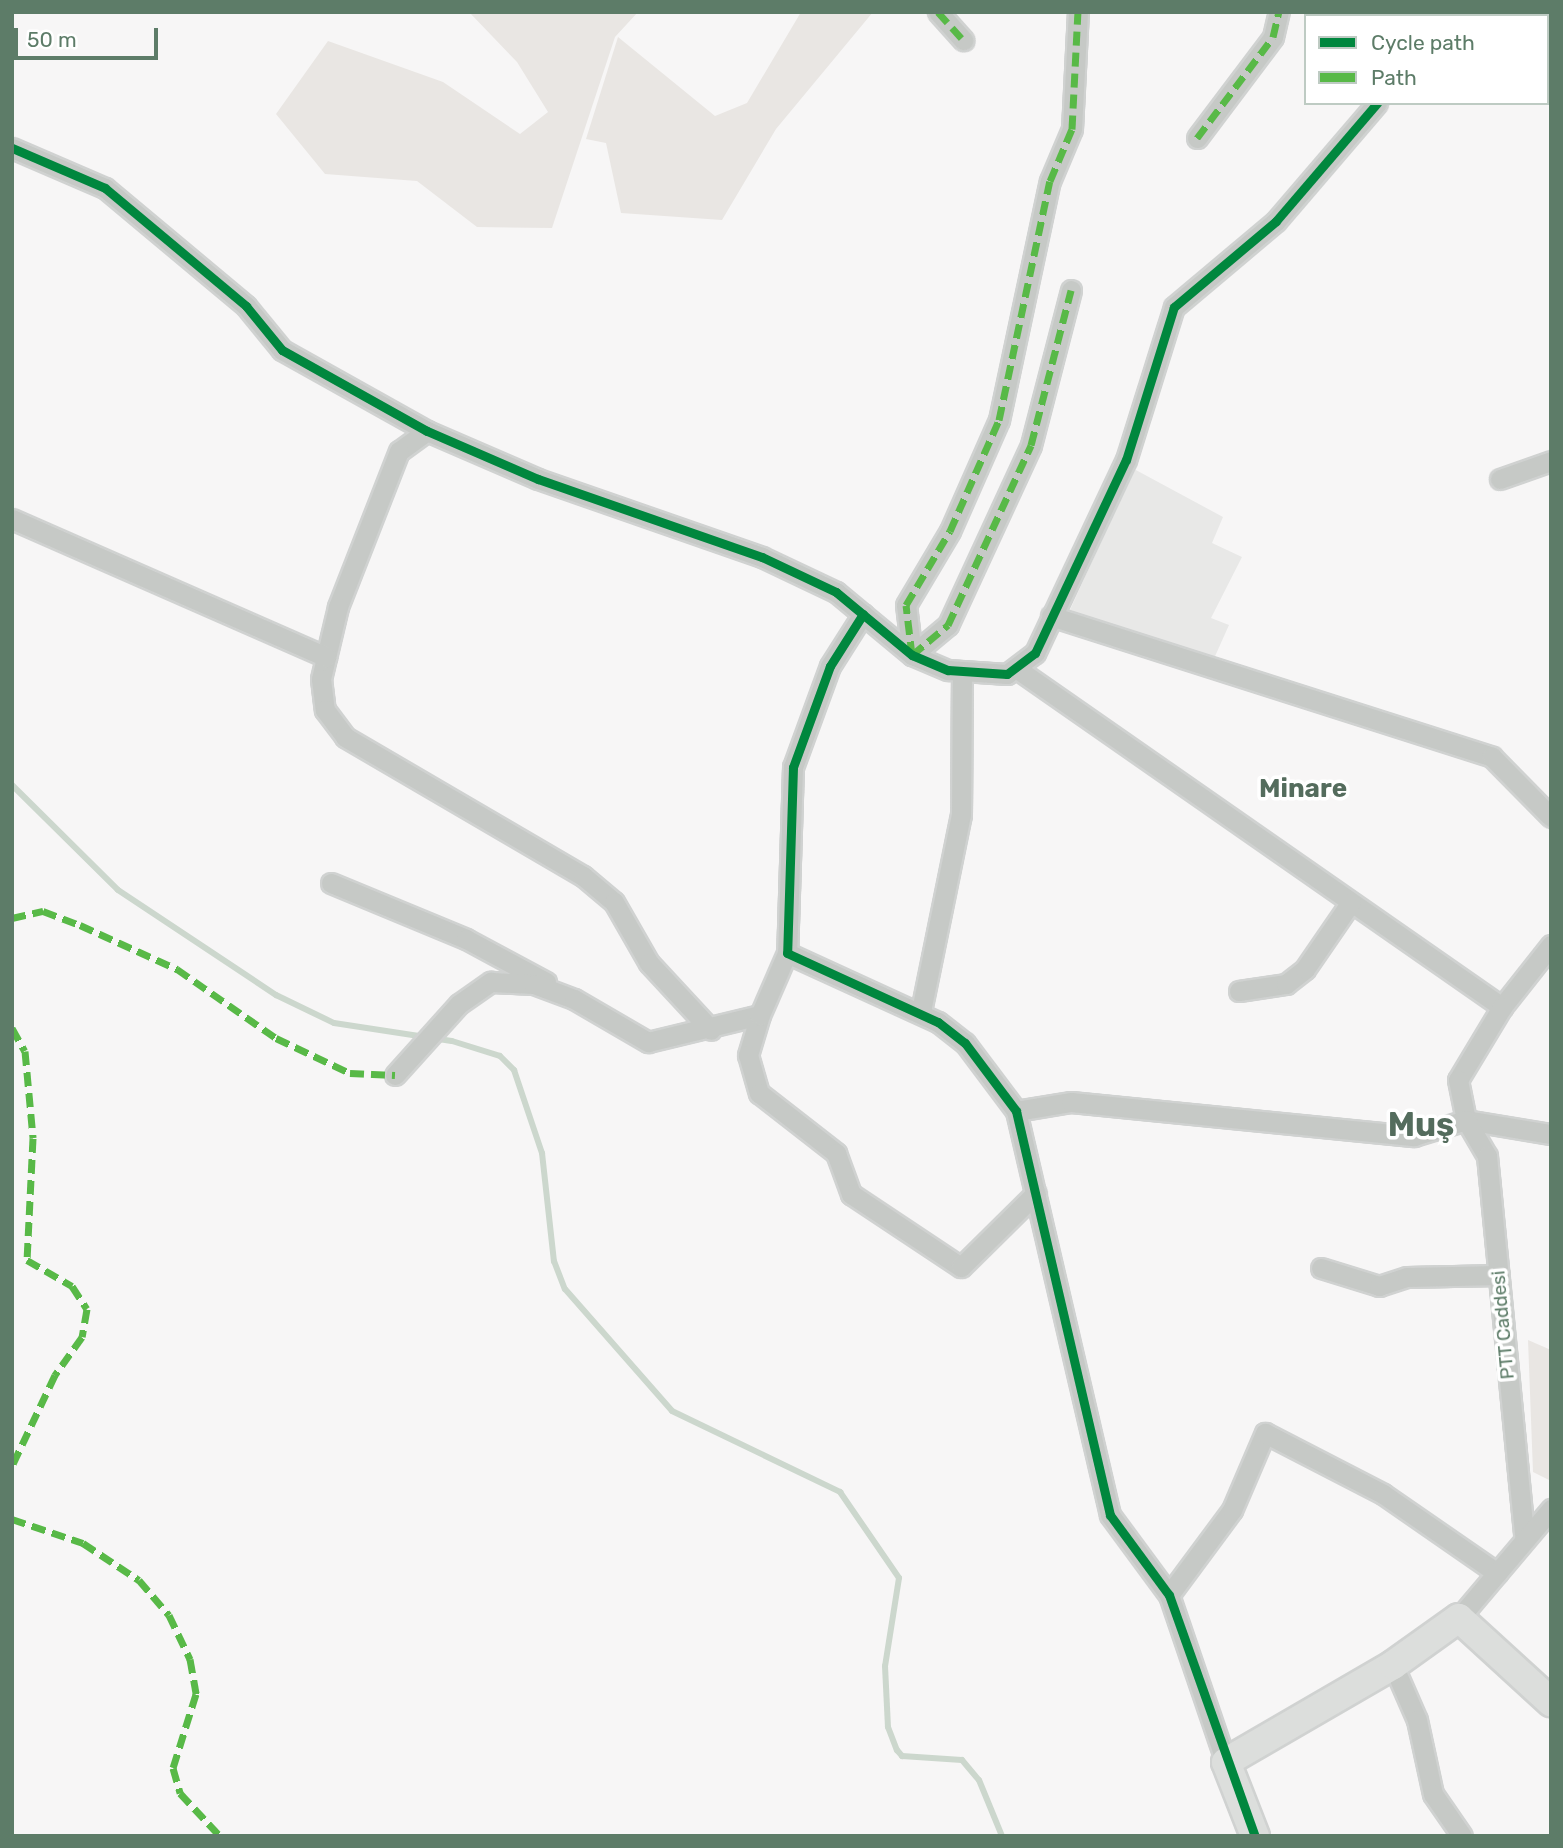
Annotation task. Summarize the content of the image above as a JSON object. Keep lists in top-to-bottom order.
{
  "streets": {
    "street": ["PTT Caddesi"]
  },
  "districts": ["Minare", "Muş"],
  "legend": ["Cycle path", "Path"],
  "scale_bar": "50 m"
}
